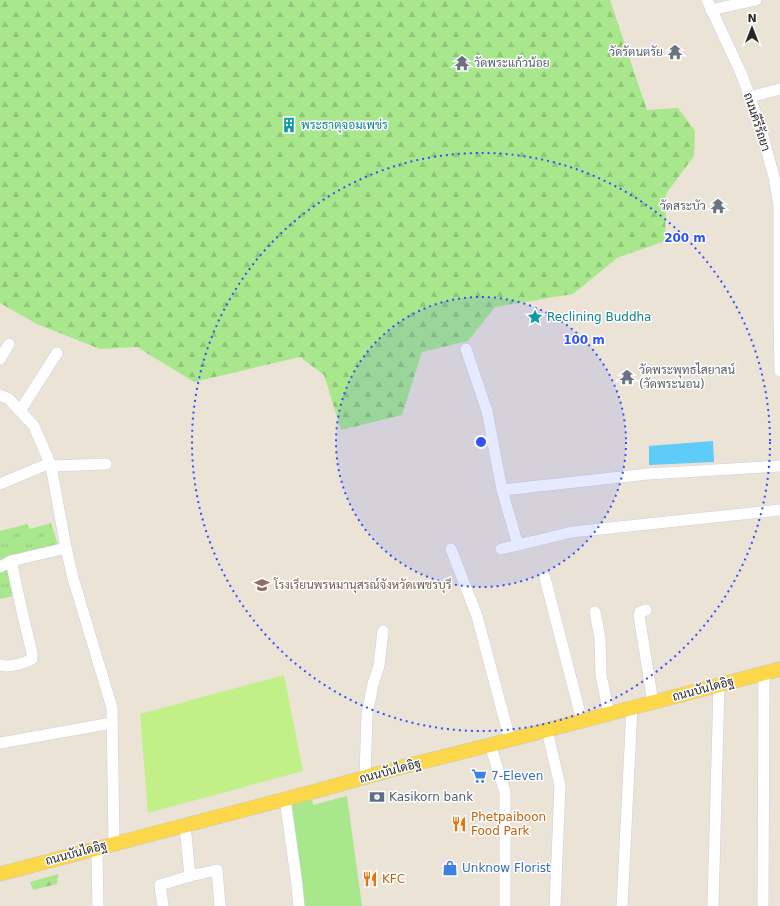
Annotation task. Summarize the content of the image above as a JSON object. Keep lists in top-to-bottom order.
{
  "streets": {
    "main road": ["ถนนบันไดอิฐ"],
    "street": ["ถนนคีรีรัถยา"]
  },
  "places": {
    "temple": [
      "วัดรัตนตรัย",
      "วัดพระแก้วน้อย",
      "วัดสระบัว",
      "วัดพระพุทธไสยาสน์ (วัดพระนอน)"
    ],
    "building": ["พระธาตุจอมเพข่ร"],
    "place": ["Reclining Buddha"],
    "school or university": ["โรงเรียนพรหมานุสรณ์จังหวัดเพชรบุรี"],
    "supermarket": ["7-Eleven"],
    "bank": ["Kasikorn bank"],
    "restaurant": ["Phetpaiboon Food Park", "KFC"],
    "shop": ["Unknow Florist"]
  },
  "north": "top",
  "rings": ["200 m", "100 m"]
}
